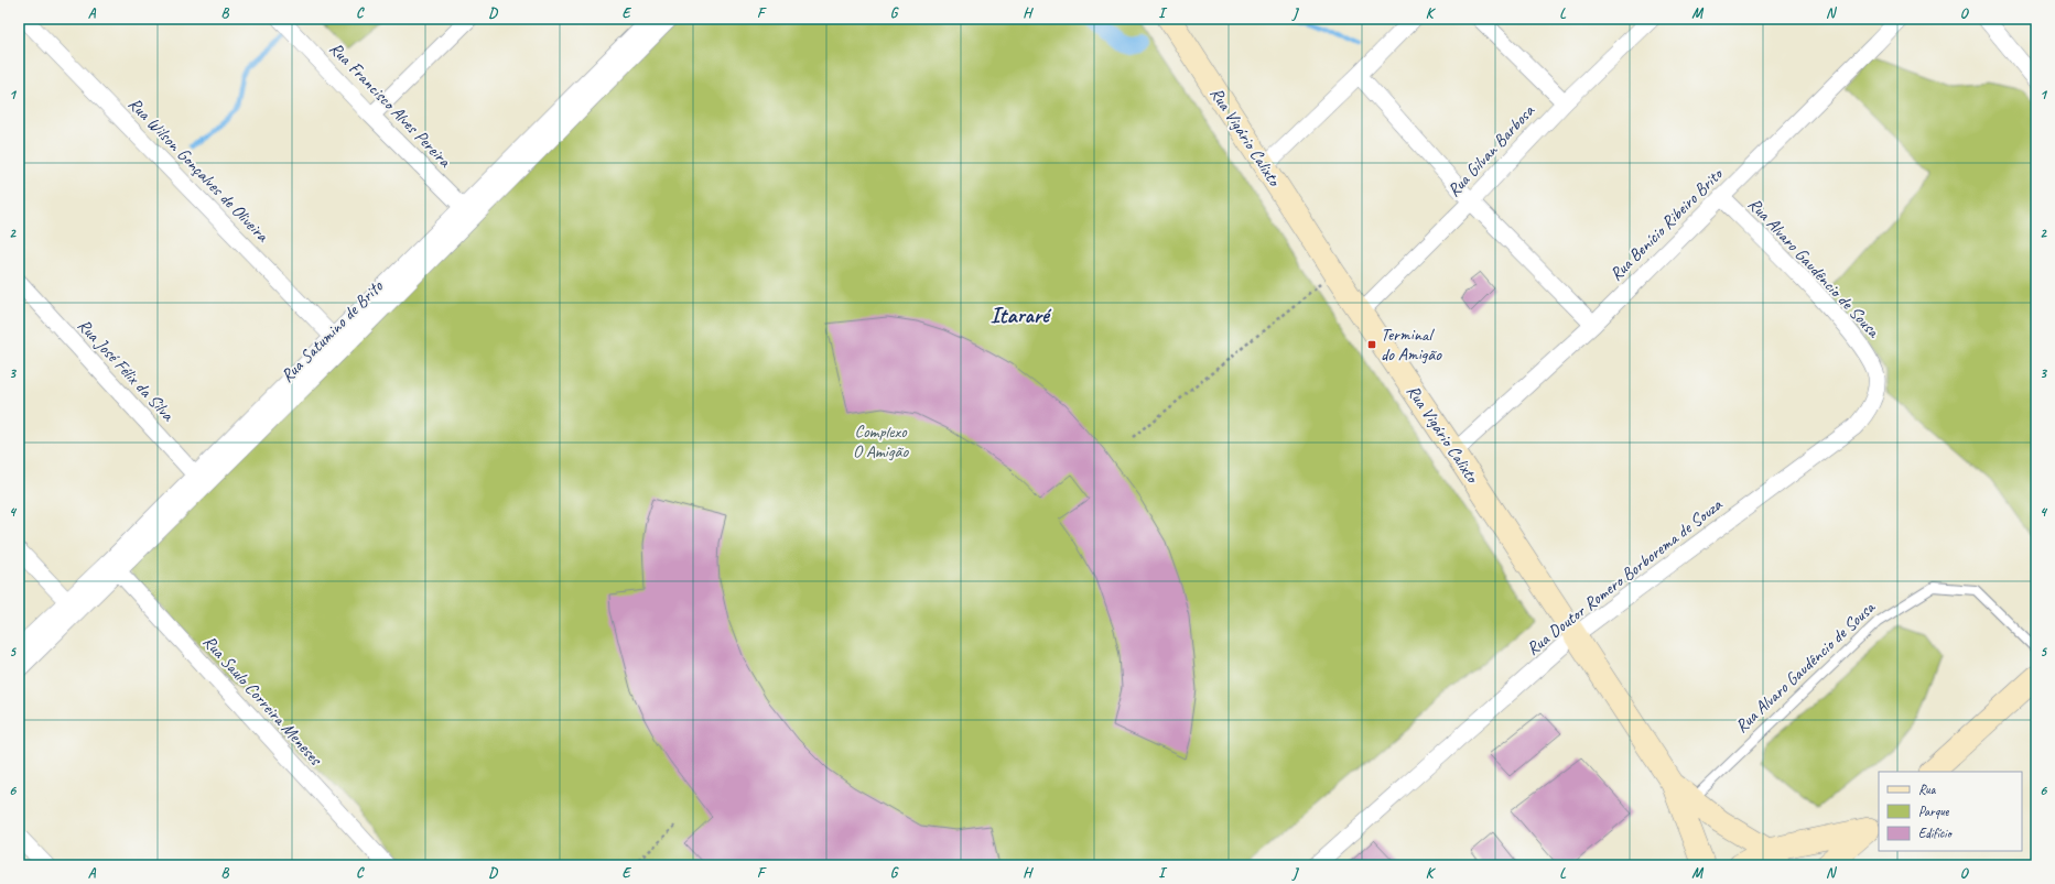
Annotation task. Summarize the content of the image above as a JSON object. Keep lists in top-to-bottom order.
{
  "streets": {
    "main road": ["Rua Vigário Calixto"],
    "street": [
      "Rua Francisco Alves Pereira",
      "Rua Gilvan Barbosa",
      "Rua Wilson Gonçalves de Oliveira",
      "Rua Benício Ribeiro Brito",
      "Rua Alvaro Gaudêncio de Sousa",
      "Rua Satumino de Brito",
      "Rua José Félix da Silva",
      "Rua Doutor Romero Borborema de Souza",
      "Rua Saulo Correira Meneses"
    ]
  },
  "crossings": [
    ["Rua Francisco Alves Pereira", "Rua Satumino de Brito"],
    ["Rua Vigário Calixto", "Rua Gilvan Barbosa"],
    ["Rua Vigário Calixto", "Rua Benício Ribeiro Brito"],
    ["Rua Vigário Calixto", "Rua Alvaro Gaudêncio de Sousa"],
    ["Rua Vigário Calixto", "Rua Doutor Romero Borborema de Souza"],
    ["Rua Wilson Gonçalves de Oliveira", "Rua Satumino de Brito"],
    ["Rua Benício Ribeiro Brito", "Rua Alvaro Gaudêncio de Sousa"],
    ["Rua Alvaro Gaudêncio de Sousa", "Rua Doutor Romero Borborema de Souza"],
    ["Rua Satumino de Brito", "Rua José Félix da Silva"],
    ["Rua Satumino de Brito", "Rua Saulo Correira Meneses"]
  ],
  "districts": ["Itararé"],
  "parks": ["Complexo O Amigão"],
  "places": {
    "transit": ["Terminal do Amigão"]
  },
  "legend": ["Rua", "Parque", "Edifício"],
  "grid": {
    "columns": [
      "A",
      "B",
      "C",
      "D",
      "E",
      "F",
      "G",
      "H",
      "I",
      "J",
      "K",
      "L",
      "M",
      "N",
      "O"
    ],
    "rows": [
      "1",
      "2",
      "3",
      "4",
      "5",
      "6"
    ]
  }
}
